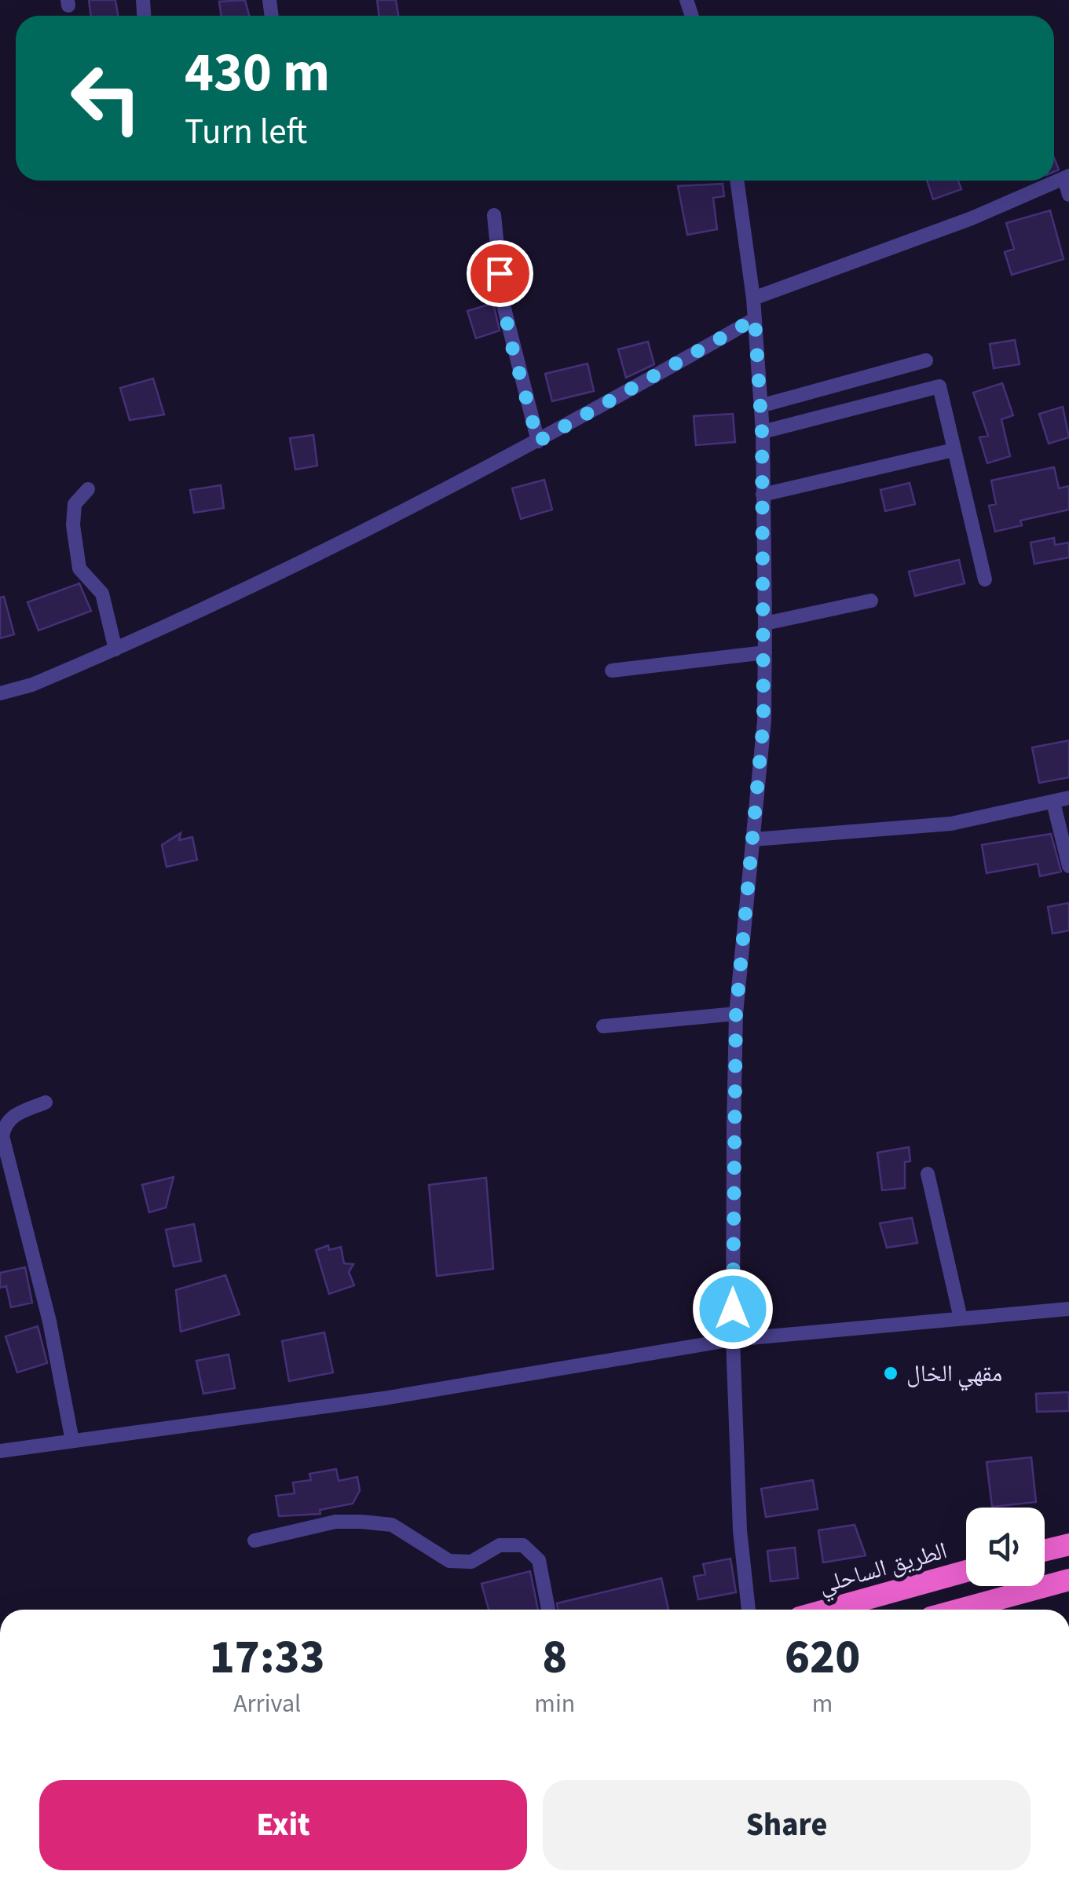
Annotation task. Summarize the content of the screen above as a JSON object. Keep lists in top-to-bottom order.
{
  "streets": {
    "highway": ["الطريق الساحلي"]
  },
  "places": ["مقهي الخال"],
  "page": {
    "turn": ["430 m", "Turn left"],
    "eta": [
      "17:33",
      "Arrival",
      "8",
      "min",
      "620",
      "m"
    ],
    "buttons": ["Exit", "Share"]
  }
}
